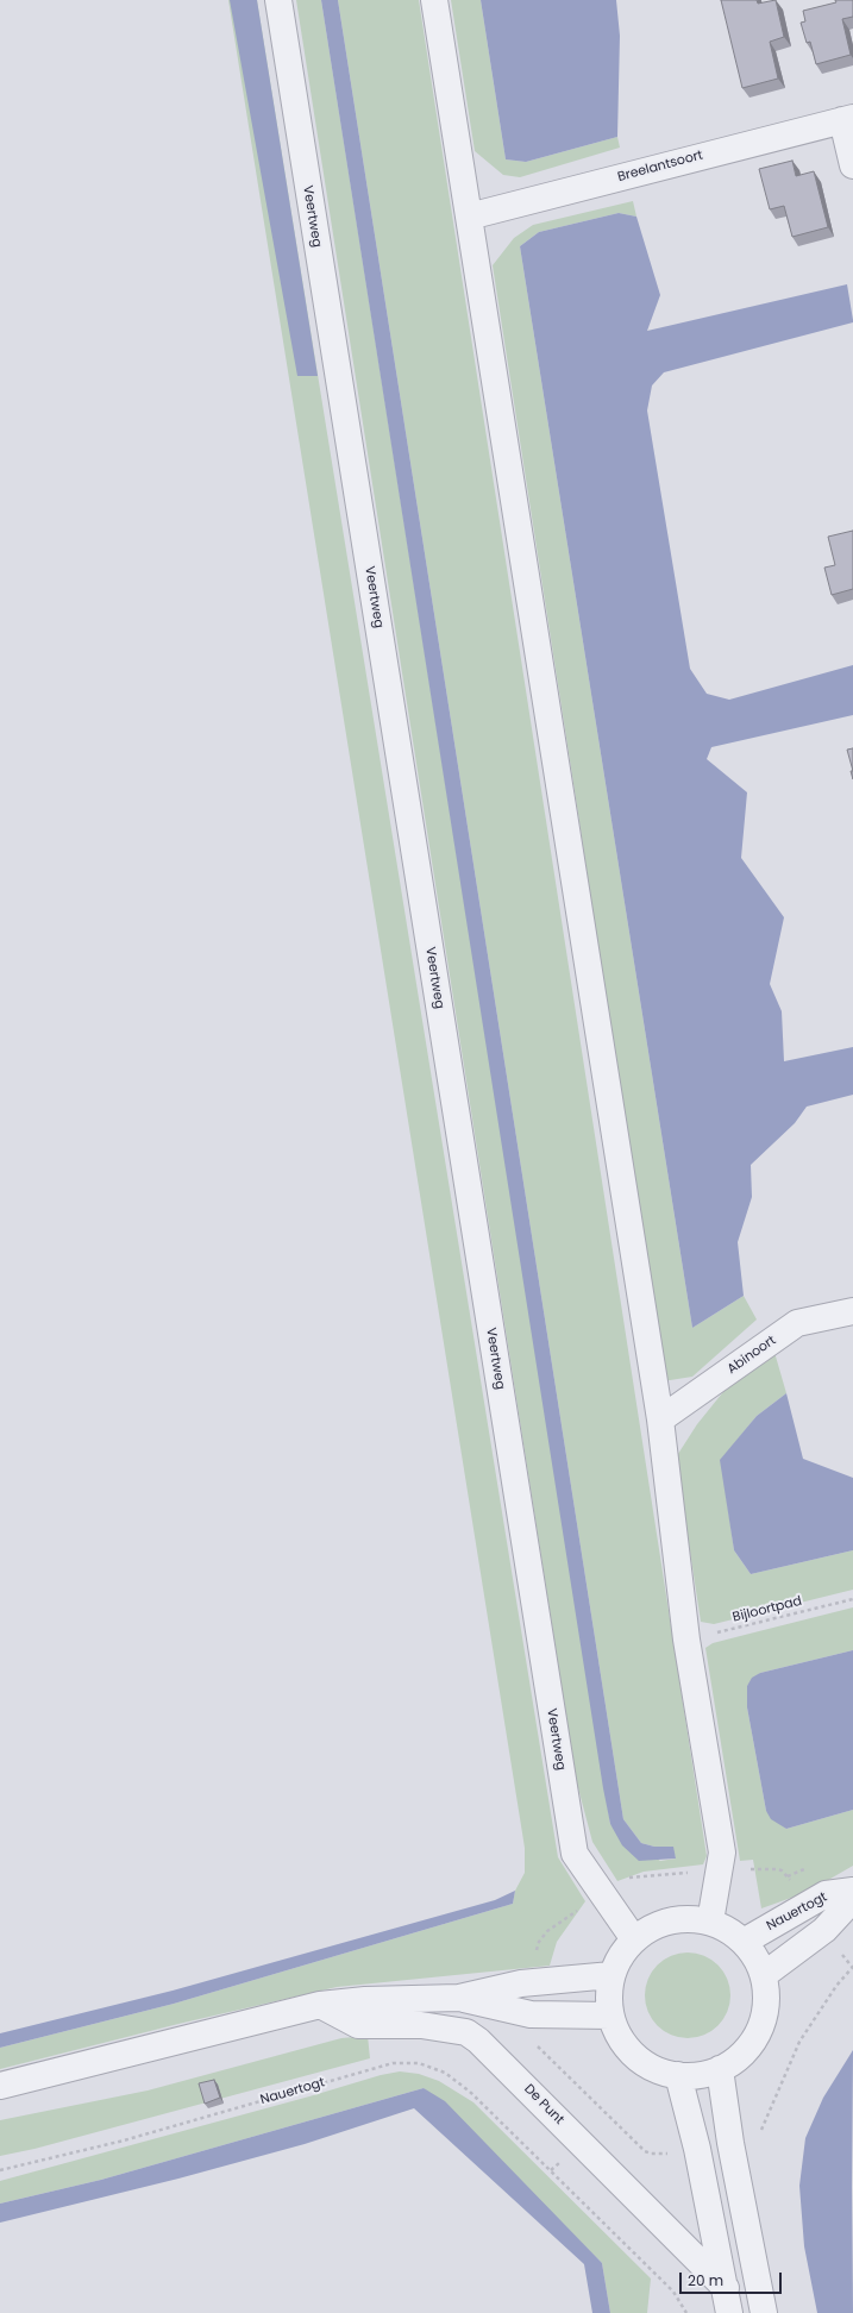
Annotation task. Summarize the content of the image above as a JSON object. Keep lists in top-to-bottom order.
{
  "streets": {
    "street": [
      "Breelantsoort",
      "Veertweg",
      "Abinoort",
      "Nauertogt",
      "De Punt"
    ],
    "path": ["Bijloortpad"]
  },
  "crossings": [
    ["Veertweg", "Nauertogt"],
    ["Veertweg", "De Punt"],
    ["Nauertogt", "De Punt"]
  ],
  "scale_bar": "20 m"
}
